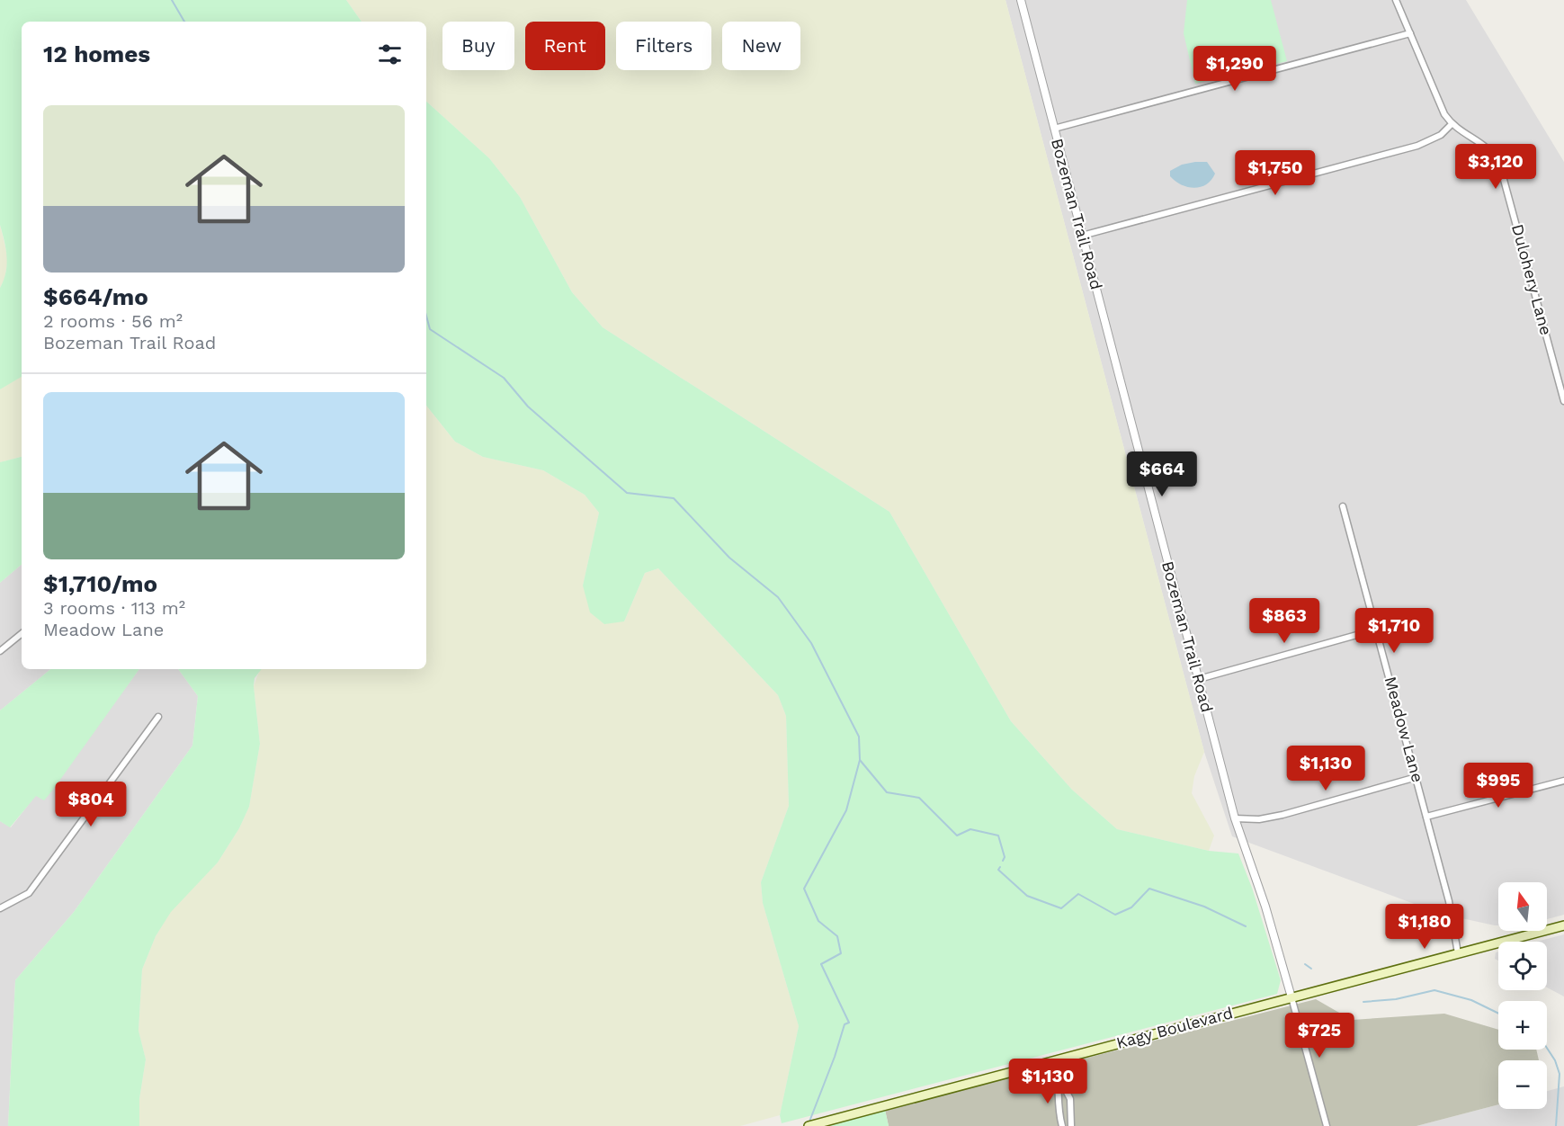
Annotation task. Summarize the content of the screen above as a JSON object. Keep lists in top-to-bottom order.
{
  "streets": {
    "main road": ["Kagy Boulevard"],
    "street": ["Bozeman Trail Road", "Dulohery Lane", "Meadow Lane"]
  },
  "crossings": [
    ["Bozeman Trail Road", "Kagy Boulevard"]
  ],
  "north": "top",
  "page": {
    "chip": [
      "Buy",
      "Rent",
      "Filters",
      "New"
    ],
    "heading": "12 homes",
    "price": [
      "$1,290",
      "$3,120",
      "$1,750",
      "$664",
      "$863",
      "$1,710",
      "$1,130",
      "$995",
      "$804",
      "$1,180",
      "$725",
      "$1,130"
    ],
    "list": [
      {
        "name": "$664/mo",
        "note": "2 rooms · 56 m² · Bozeman Trail Road"
      },
      {
        "name": "$1,710/mo",
        "note": "3 rooms · 113 m² · Meadow Lane"
      }
    ],
    "map_buttons": ["+", "−"]
  }
}
